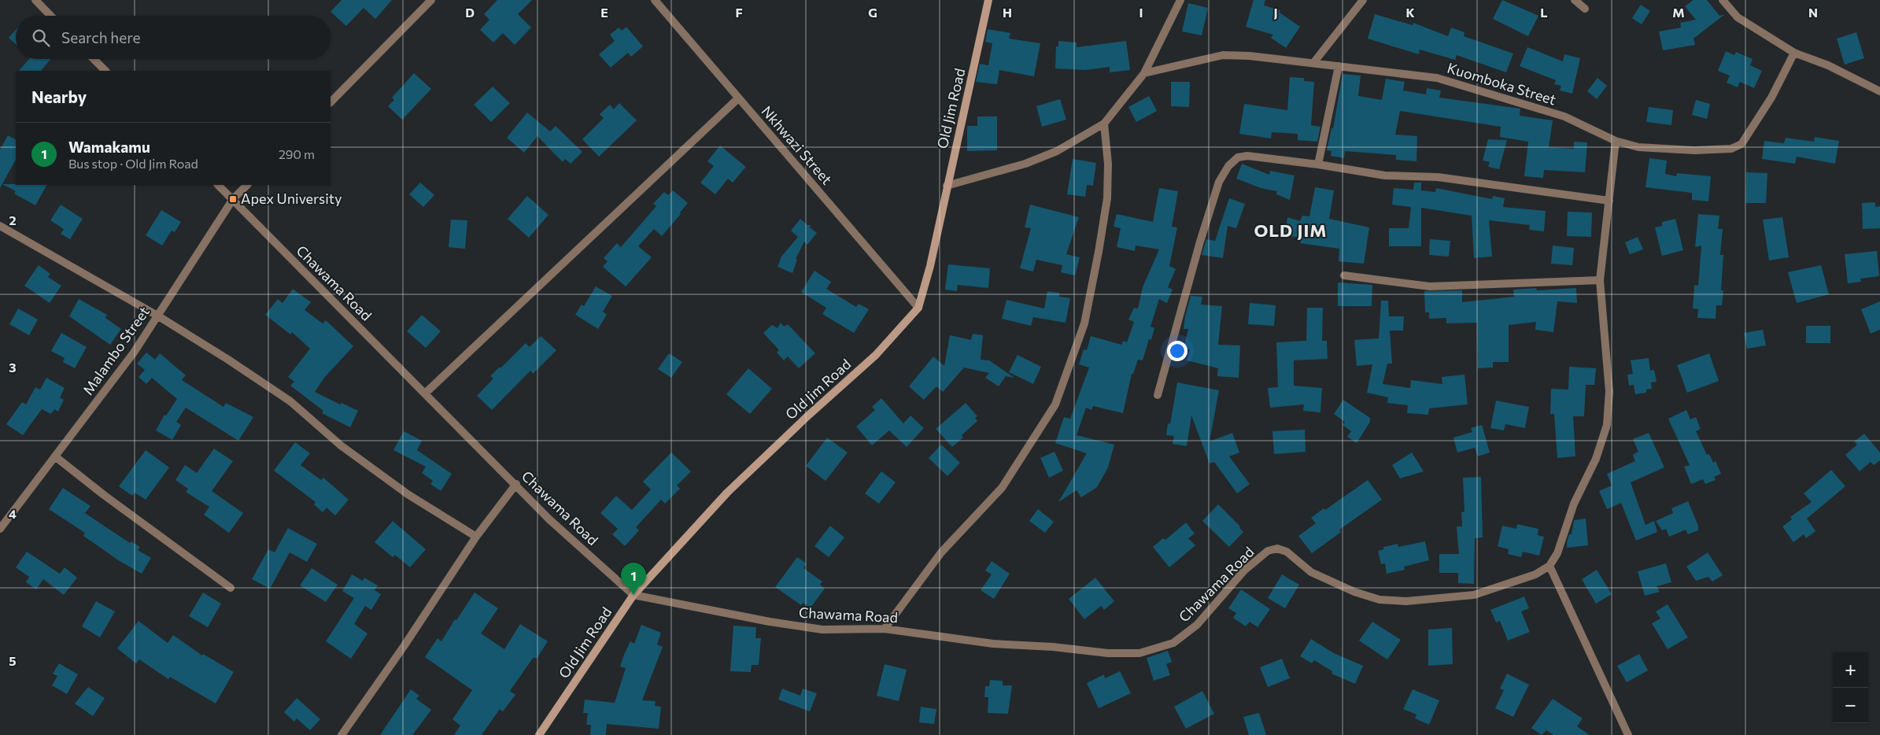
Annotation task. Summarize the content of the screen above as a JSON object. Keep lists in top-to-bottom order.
{
  "streets": {
    "street": [
      "Kuomboka Street",
      "Old Jim Road",
      "Nkhwazi Street",
      "Chawama Road",
      "Malambo Street"
    ]
  },
  "crossings": [
    ["Kuomboka Street", "Chawama Road"],
    ["Old Jim Road", "Nkhwazi Street"],
    ["Old Jim Road", "Chawama Road"],
    ["Chawama Road", "Malambo Street"]
  ],
  "districts": ["OLD JIM"],
  "places": {
    "transit": ["Apex University"]
  },
  "page": {
    "search": "Search here",
    "heading": "Nearby",
    "list": [
      {
        "mark": "1",
        "name": "Wamakamu",
        "note": "Bus stop · Old Jim Road",
        "value": "290 m"
      }
    ],
    "pins": "1",
    "map_buttons": ["+", "−"]
  },
  "grid": {
    "columns": [
      "D",
      "E",
      "F",
      "G",
      "H",
      "I",
      "J",
      "K",
      "L",
      "M",
      "N"
    ],
    "rows": [
      "2",
      "3",
      "4",
      "5"
    ]
  }
}
